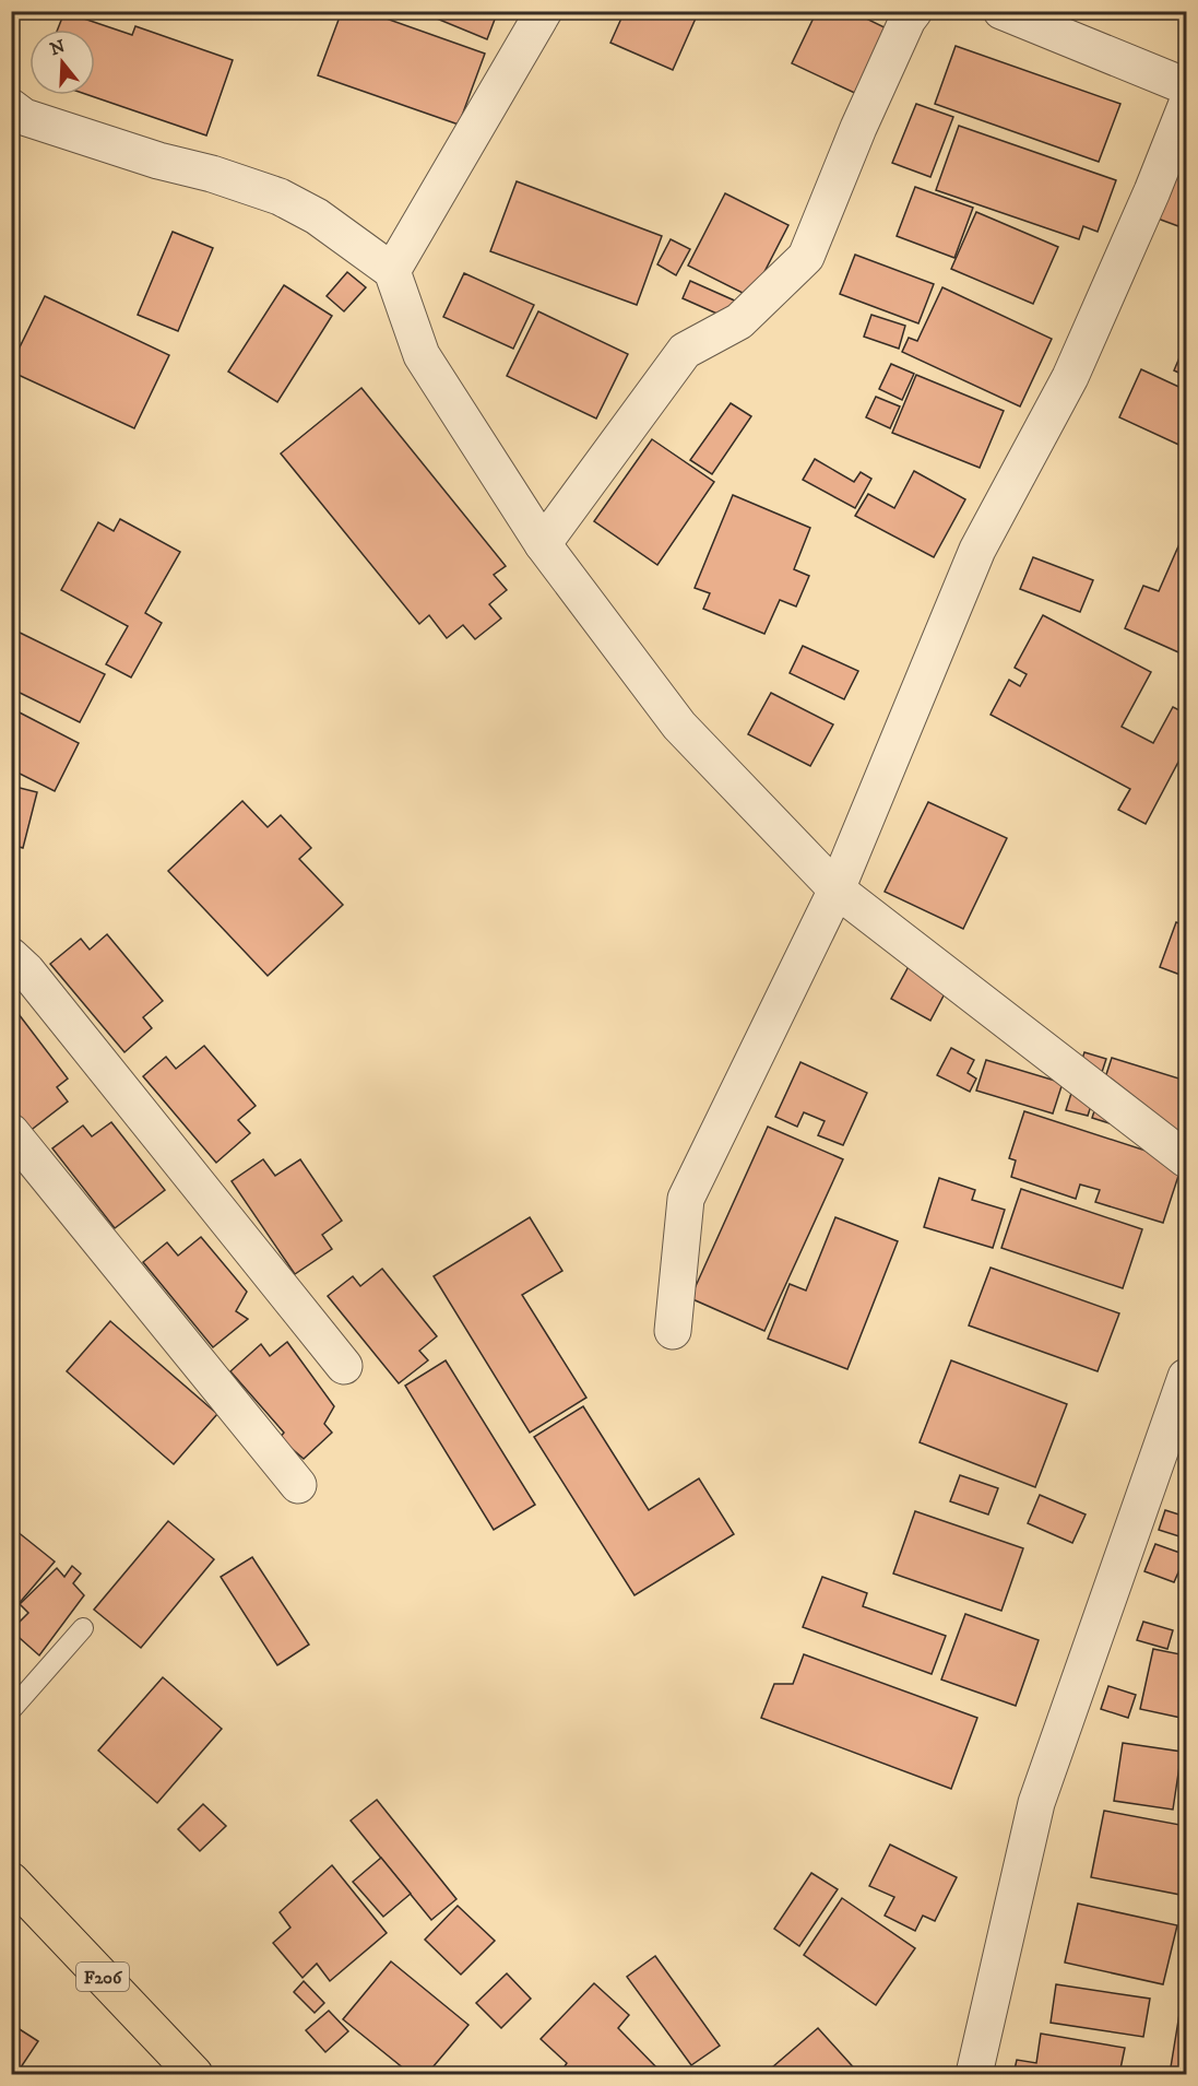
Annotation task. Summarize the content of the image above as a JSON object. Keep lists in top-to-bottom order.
{
  "streets": {
    "main road": ["F206"]
  },
  "north": "top"
}
